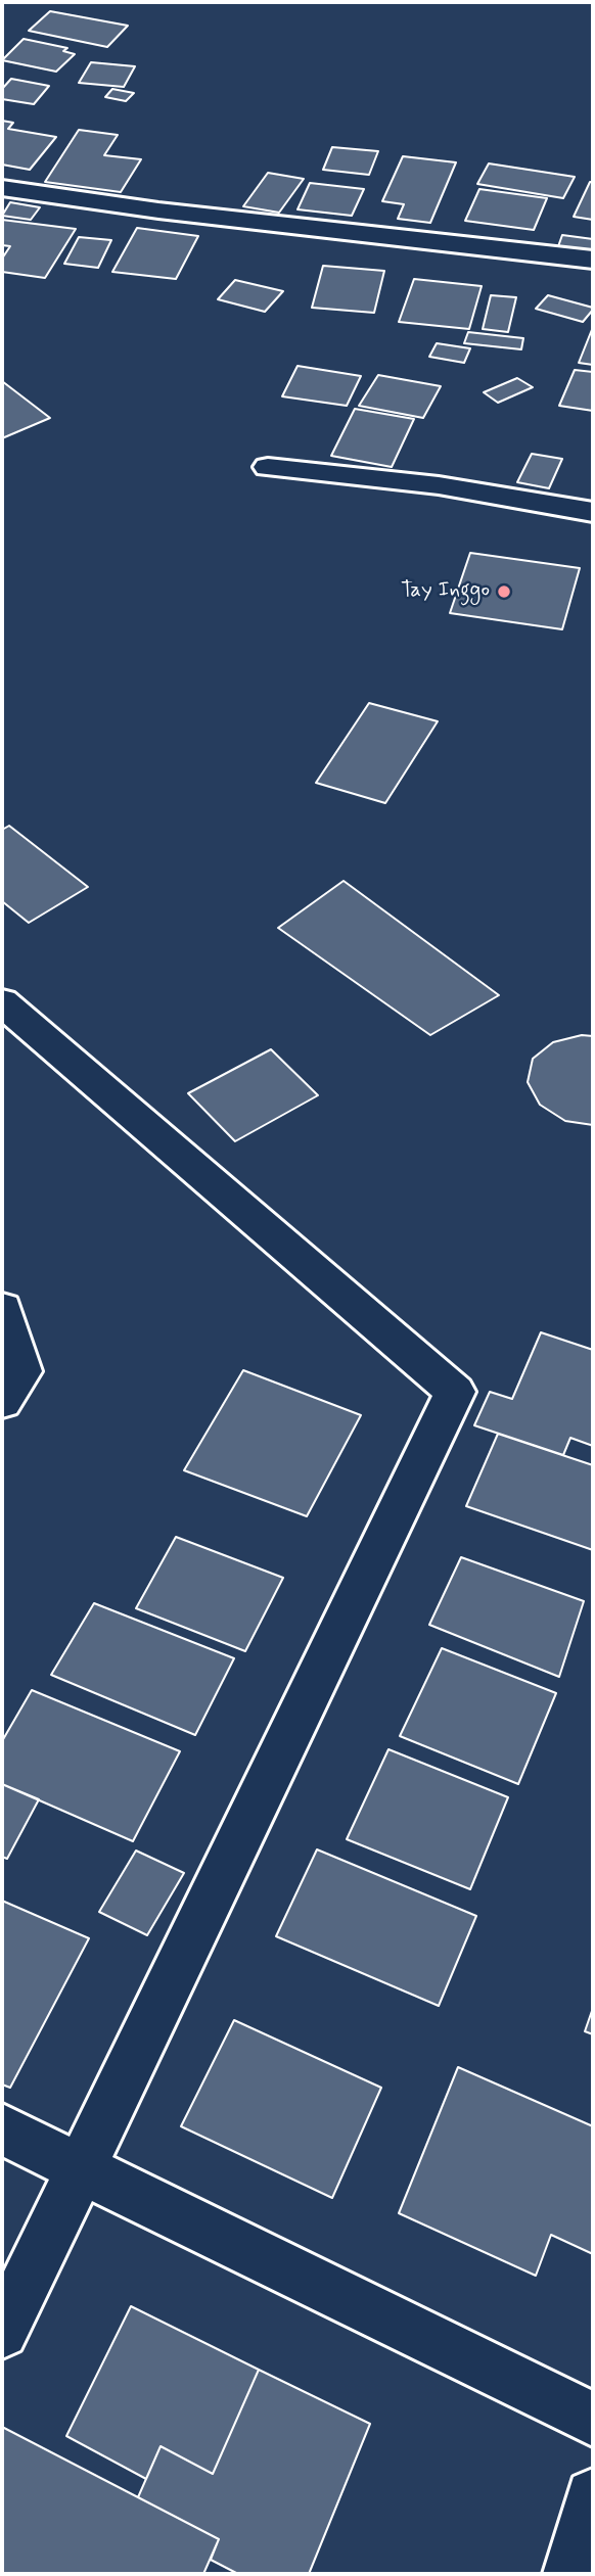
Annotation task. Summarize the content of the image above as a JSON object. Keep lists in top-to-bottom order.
{
  "places": ["Tay Inggo"]
}
